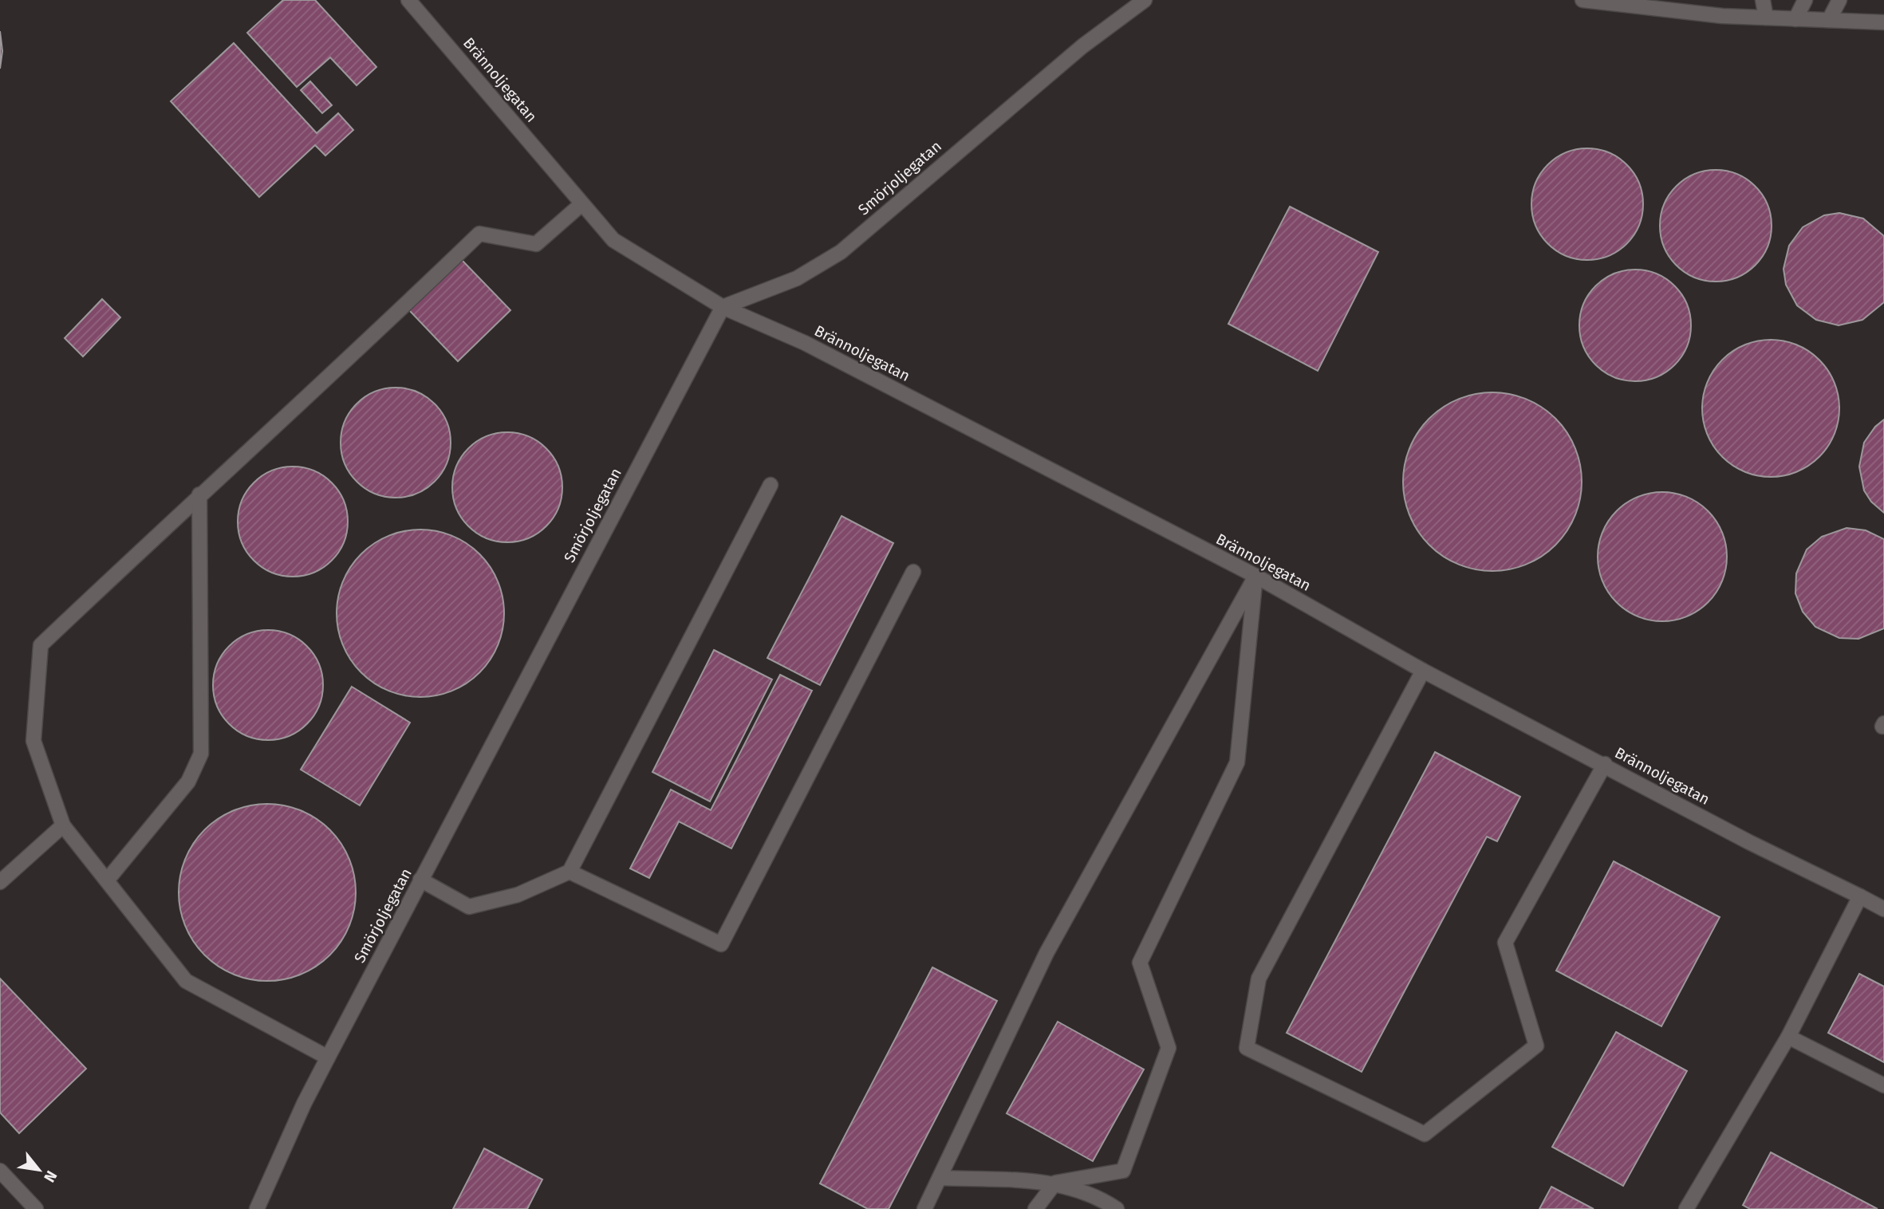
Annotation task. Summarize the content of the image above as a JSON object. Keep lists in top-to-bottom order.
{
  "streets": {
    "lane": ["Brännoljegatan", "Smörjoljegatan"]
  },
  "crossings": [
    ["Brännoljegatan", "Smörjoljegatan"]
  ],
  "north": "bottom right"
}
